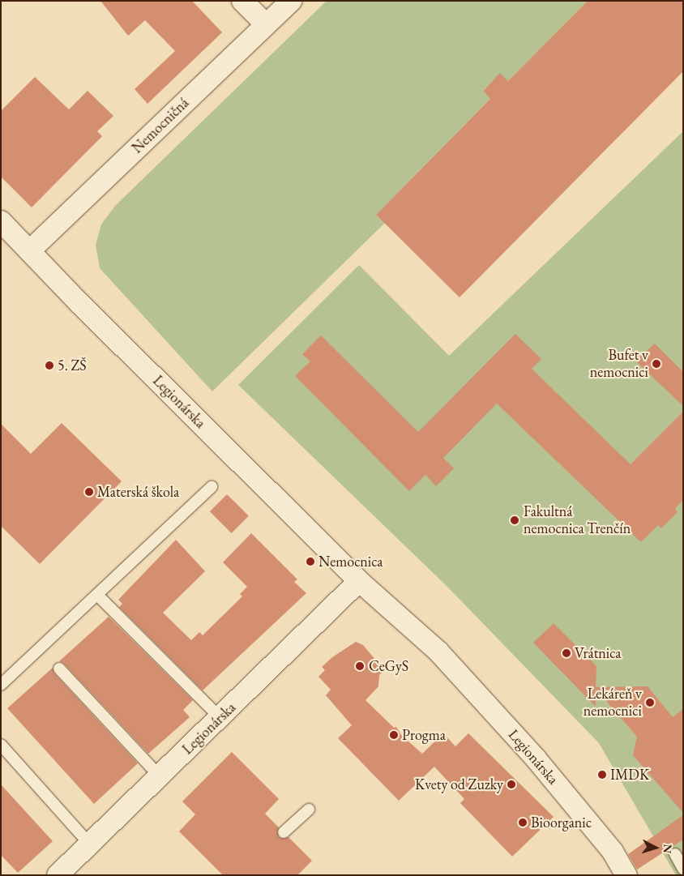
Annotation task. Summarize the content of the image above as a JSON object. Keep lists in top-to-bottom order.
{
  "streets": {
    "street": ["Nemocničná", "Legionárska"]
  },
  "crossings": [
    ["Nemocničná", "Legionárska"]
  ],
  "places": [
    "Bufet v nemocnici",
    "5. ZŠ",
    "Materská škola",
    "Fakultná nemocnica Trenčín",
    "Nemocnica",
    "Vrátnica",
    "CeGyS",
    "Lekáreň v nemocnici",
    "Progma",
    "IMDK",
    "Kvety od Zuzky",
    "Bioorganic"
  ],
  "north": "right"
}
